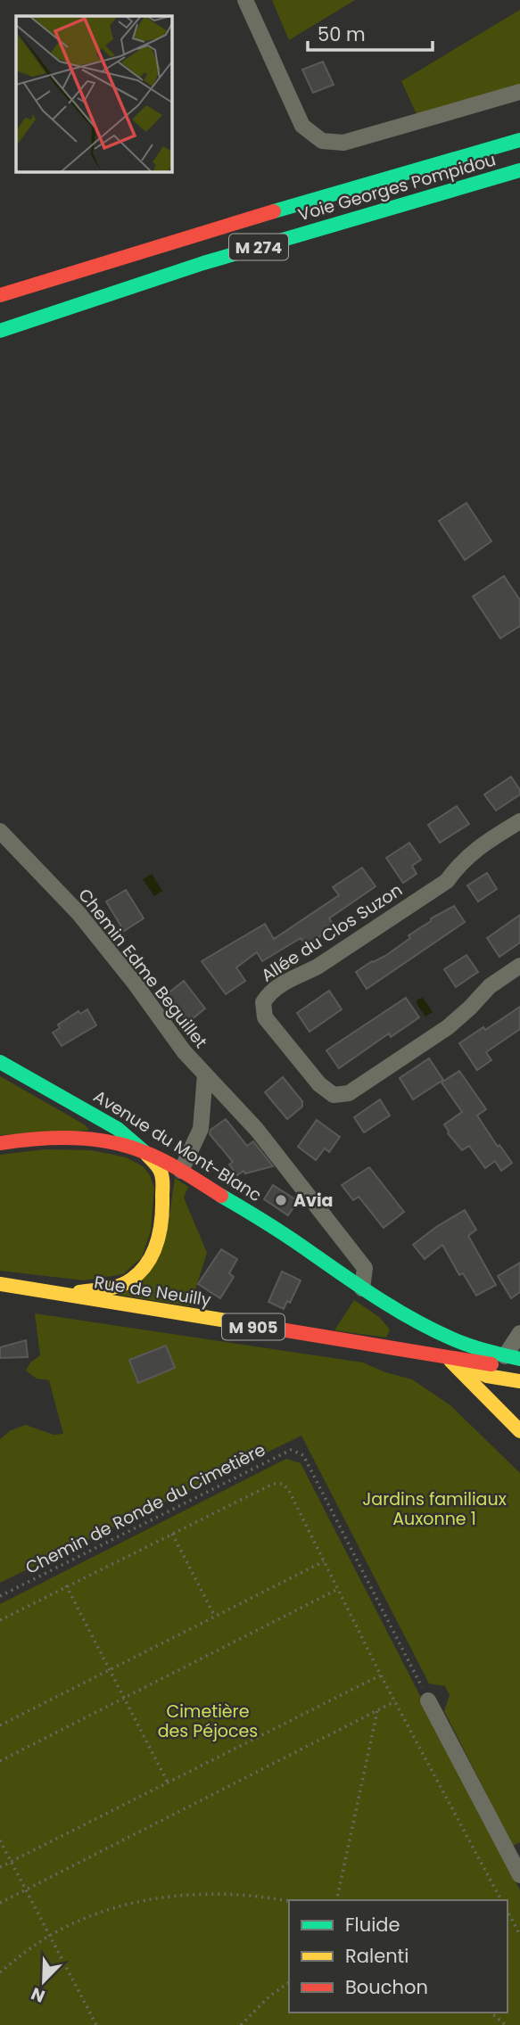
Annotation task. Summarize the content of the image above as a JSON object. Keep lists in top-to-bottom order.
{
  "streets": {
    "main road": [
      "Voie Georges Pompidou",
      "M 274",
      "Avenue du Mont-Blanc",
      "Rue de Neuilly",
      "M 905"
    ],
    "street": ["Allée du Clos Suzon", "Chemin Edme Beguillet"],
    "path": ["Chemin de Ronde du Cimetière"]
  },
  "crossings": [
    ["Chemin Edme Beguillet", "Avenue du Mont-Blanc"]
  ],
  "parks": ["Jardins familiaux Auxonne 1", "Cimetière des Péjoces"],
  "places": ["Avia"],
  "legend": ["Fluide", "Ralenti", "Bouchon"],
  "scale_bar": "50 m",
  "north": "bottom left"
}
